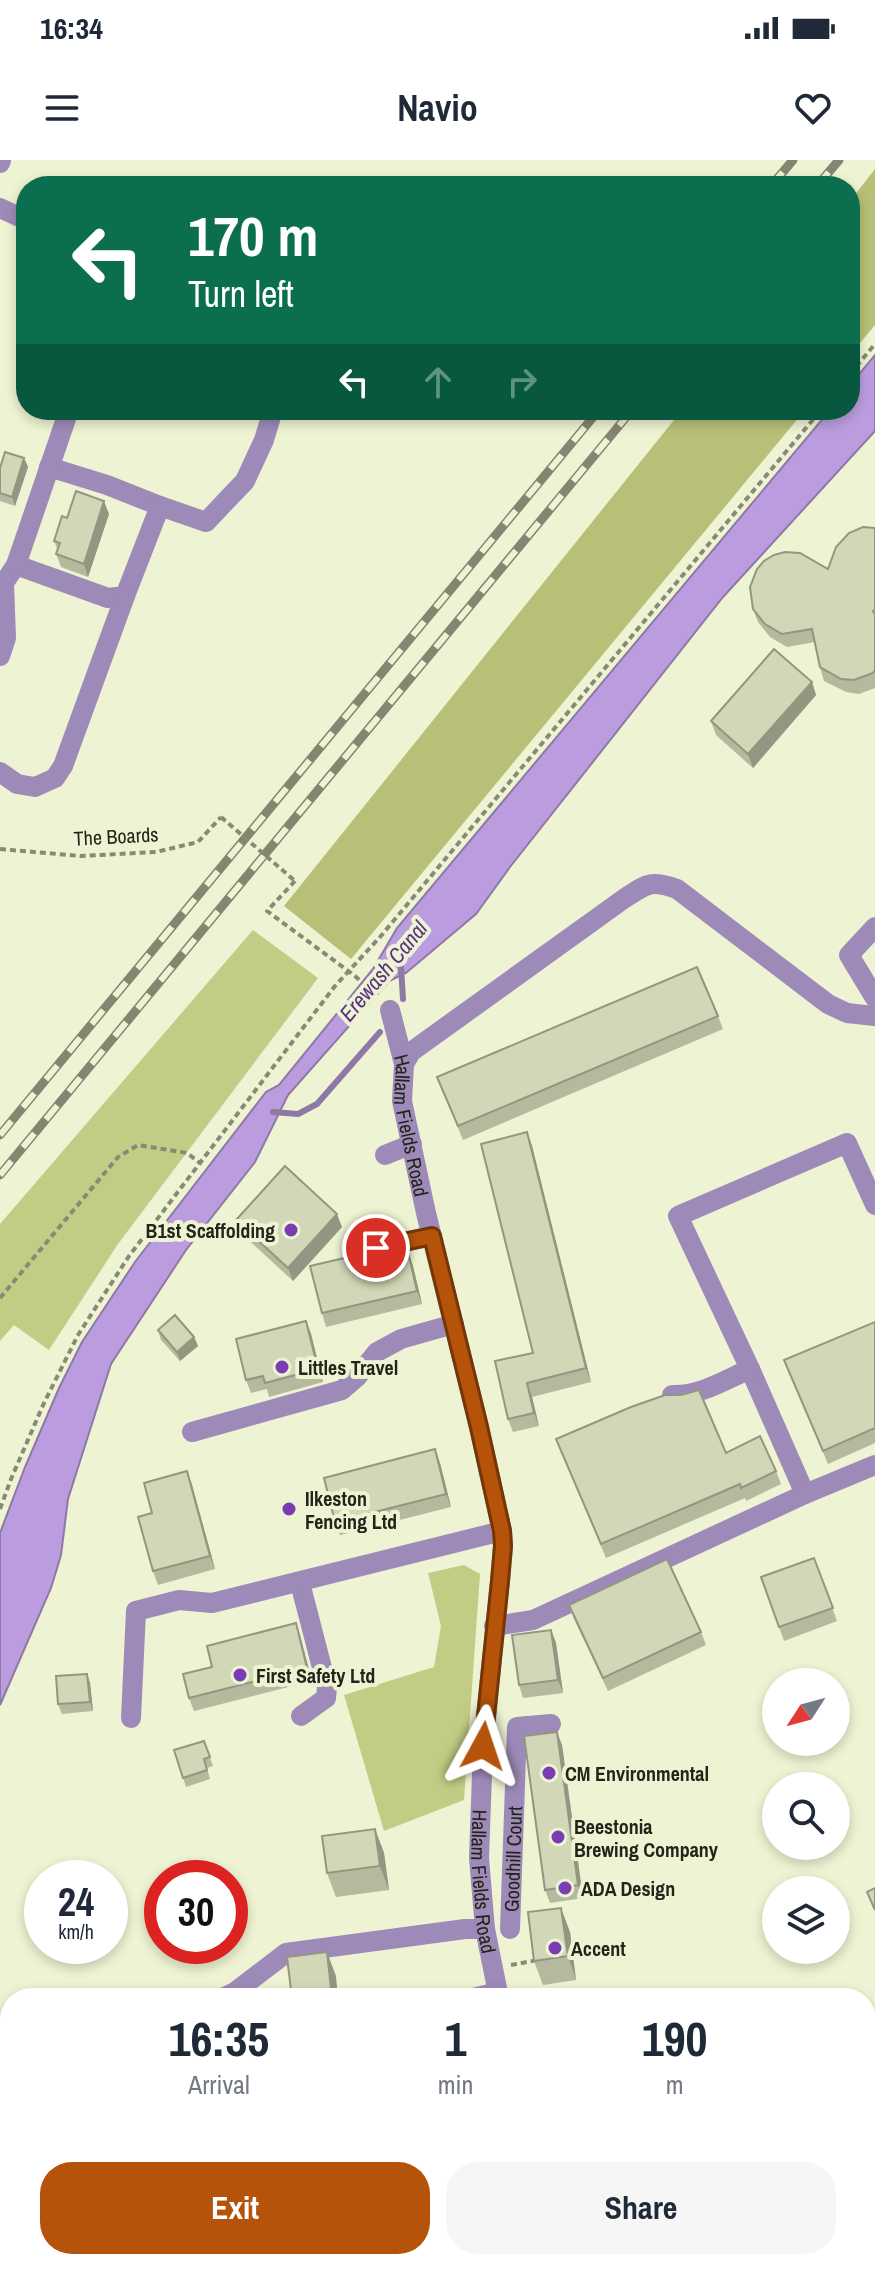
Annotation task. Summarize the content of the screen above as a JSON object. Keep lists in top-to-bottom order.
{
  "streets": {
    "street": ["Hallam Fields Road", "Goodhill Court"],
    "path": ["The Boards"]
  },
  "water": ["Erewash Canal"],
  "places": [
    "B1st Scaffolding",
    "Littles Travel",
    "Ilkeston Fencing Ltd",
    "First Safety Ltd",
    "CM Environmental",
    "Beestonia Brewing Company",
    "ADA Design",
    "Accent"
  ],
  "north": "bottom left",
  "page": {
    "status": "16:34",
    "header": "Navio",
    "turn": ["170 m", "Turn left"],
    "speed": "24 km/h",
    "limit": "30",
    "eta": [
      "16:35",
      "Arrival",
      "1",
      "min",
      "190",
      "m"
    ],
    "buttons": ["Exit", "Share"]
  }
}
